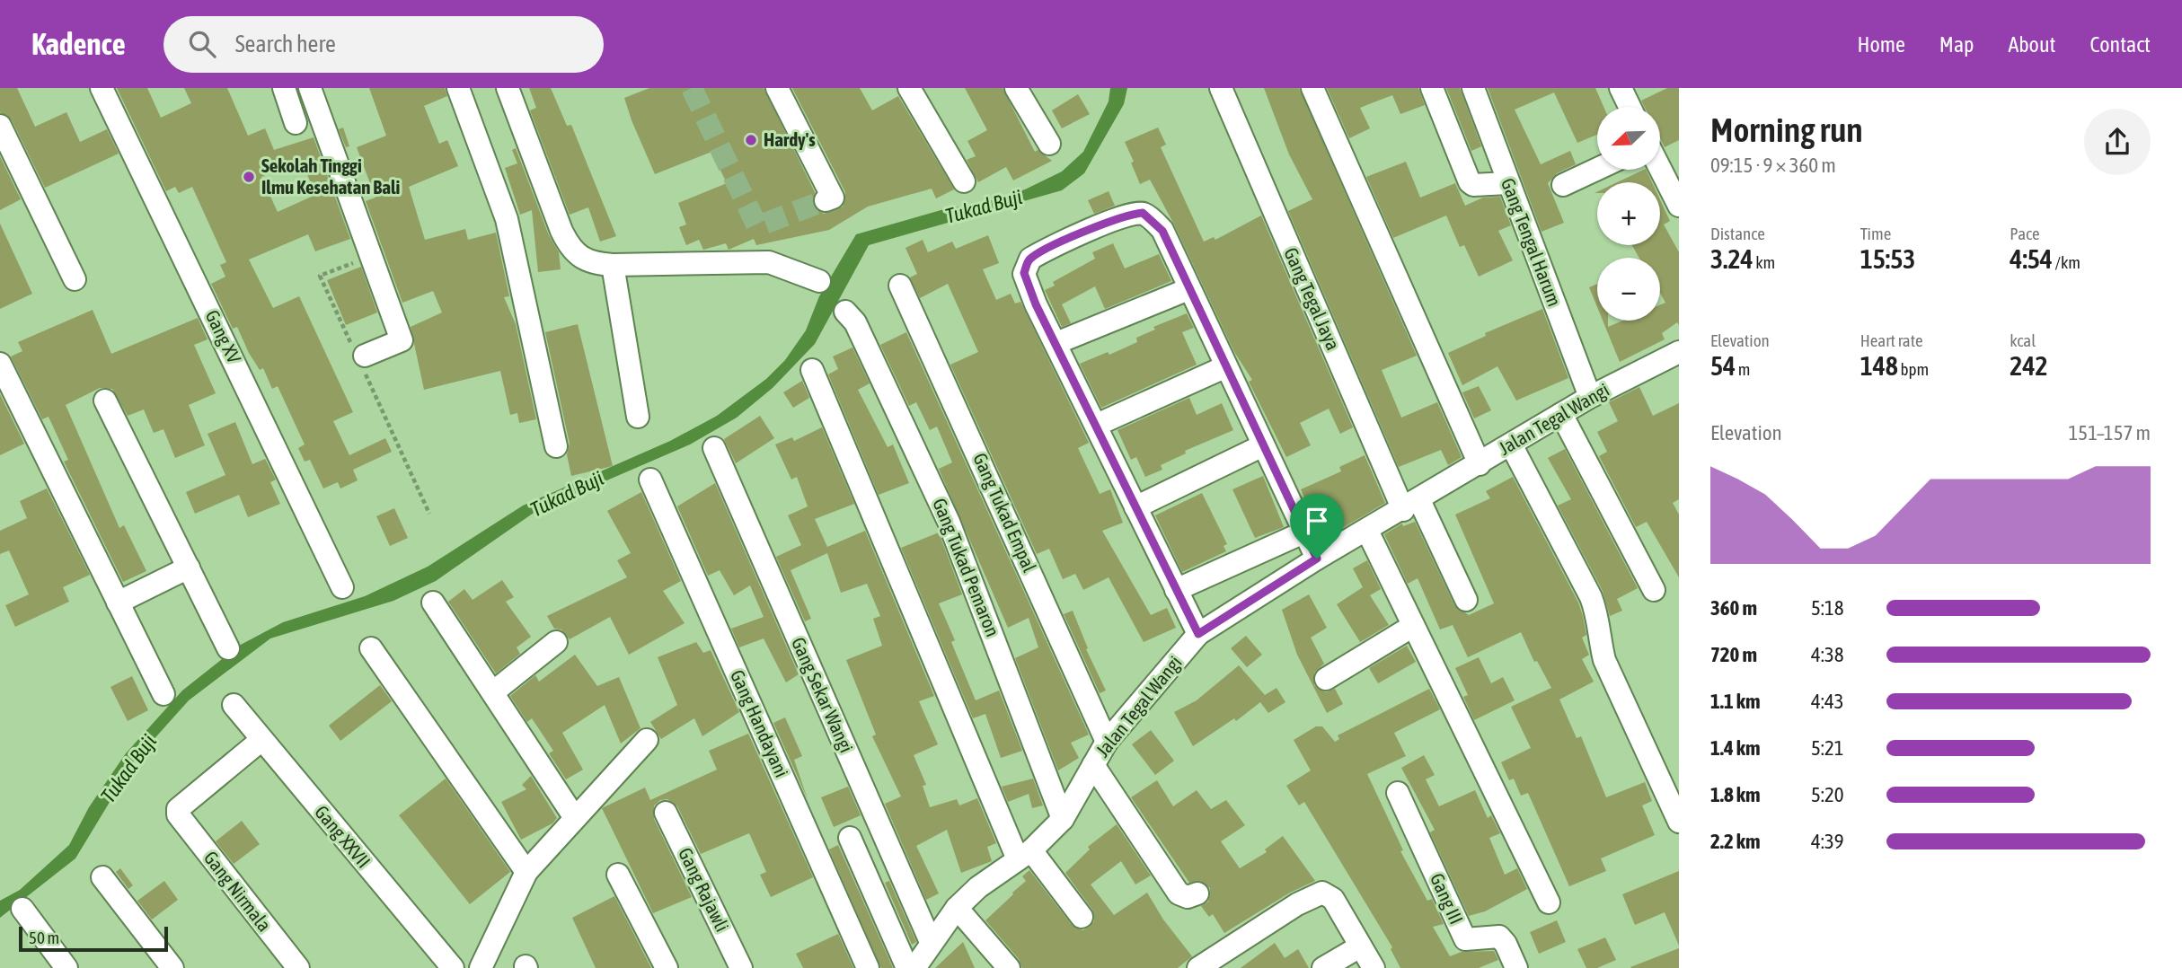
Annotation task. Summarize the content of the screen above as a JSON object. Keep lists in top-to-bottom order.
{
  "streets": {
    "street": [
      "Gang Tengal Harum",
      "Gang Tegal Jaya",
      "Gang XV",
      "Jalan Tegal Wangi",
      "Gang Tukad Empal",
      "Gang Tukad Pemaron",
      "Gang Sekar Wangi",
      "Gang Handayani",
      "Gang XXVII",
      "Gang Rajawli",
      "Gang Nirmala",
      "Gang III"
    ]
  },
  "crossings": [
    ["Gang Tengal Harum", "Jalan Tegal Wangi"],
    ["Gang Tegal Jaya", "Jalan Tegal Wangi"],
    ["Jalan Tegal Wangi", "Gang Tukad Empal"],
    ["Jalan Tegal Wangi", "Gang Tukad Pemaron"],
    ["Jalan Tegal Wangi", "Gang Sekar Wangi"],
    ["Gang XXVII", "Gang Nirmala"]
  ],
  "water": ["Tukad Buji"],
  "places": ["Hardy's", "Sekolah Tinggi Ilmu Kesehatan Bali"],
  "scale_bar": "50 m",
  "north": "bottom left",
  "page": {
    "header": "Kadence",
    "search": "Search here",
    "nav": [
      "Home",
      "Map",
      "About",
      "Contact"
    ],
    "heading": ["Morning run", "09:15 · 9 × 360 m"],
    "map_buttons": ["+", "−"],
    "stats": [
      ["Distance", "3.24 km"],
      ["Time", "15:53"],
      ["Pace", "4:54 /km"],
      ["Elevation", "54 m"],
      ["Heart rate", "148 bpm"],
      ["kcal", "242"]
    ],
    "chart": ["Elevation", "151–157 m"],
    "list": [
      {
        "name": "360 m",
        "note": "5:18"
      },
      {
        "name": "720 m",
        "note": "4:38"
      },
      {
        "name": "1.1 km",
        "note": "4:43"
      },
      {
        "name": "1.4 km",
        "note": "5:21"
      },
      {
        "name": "1.8 km",
        "note": "5:20"
      },
      {
        "name": "2.2 km",
        "note": "4:39"
      }
    ],
    "scale": "50 m"
  }
}
